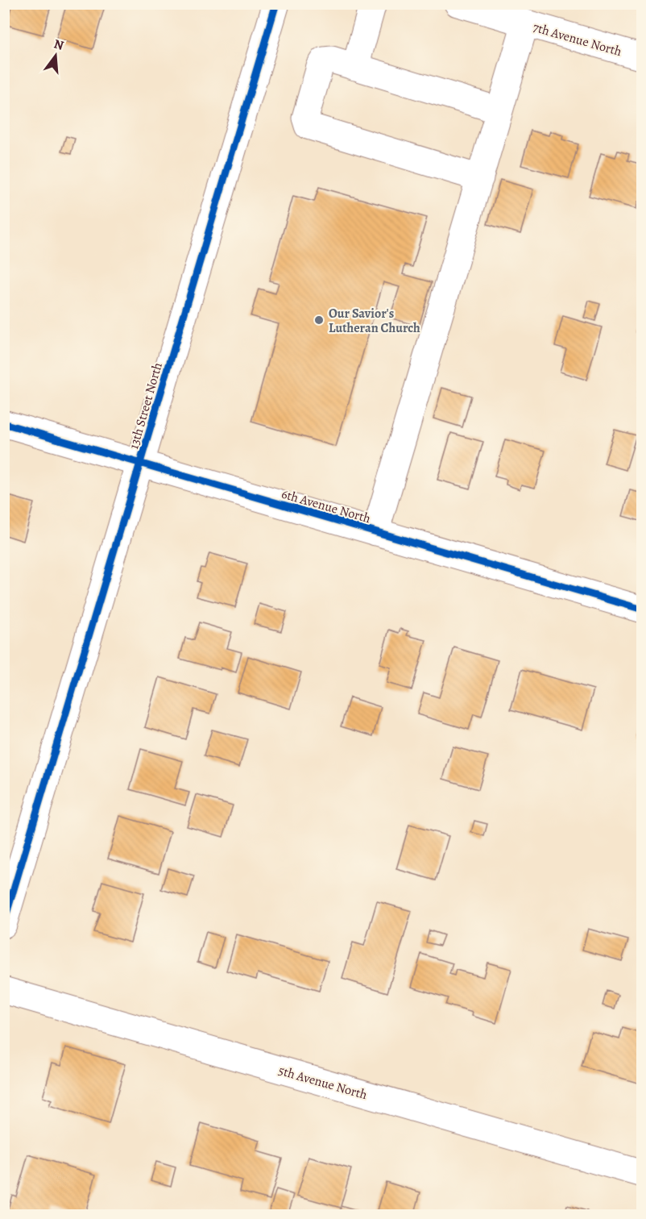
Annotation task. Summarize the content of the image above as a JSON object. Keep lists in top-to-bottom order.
{
  "streets": {
    "street": [
      "7th Avenue North",
      "13th Street North",
      "6th Avenue North",
      "5th Avenue North"
    ]
  },
  "crossings": [
    ["13th Street North", "6th Avenue North"]
  ],
  "places": ["Our Savior's Lutheran Church"],
  "north": "top"
}
